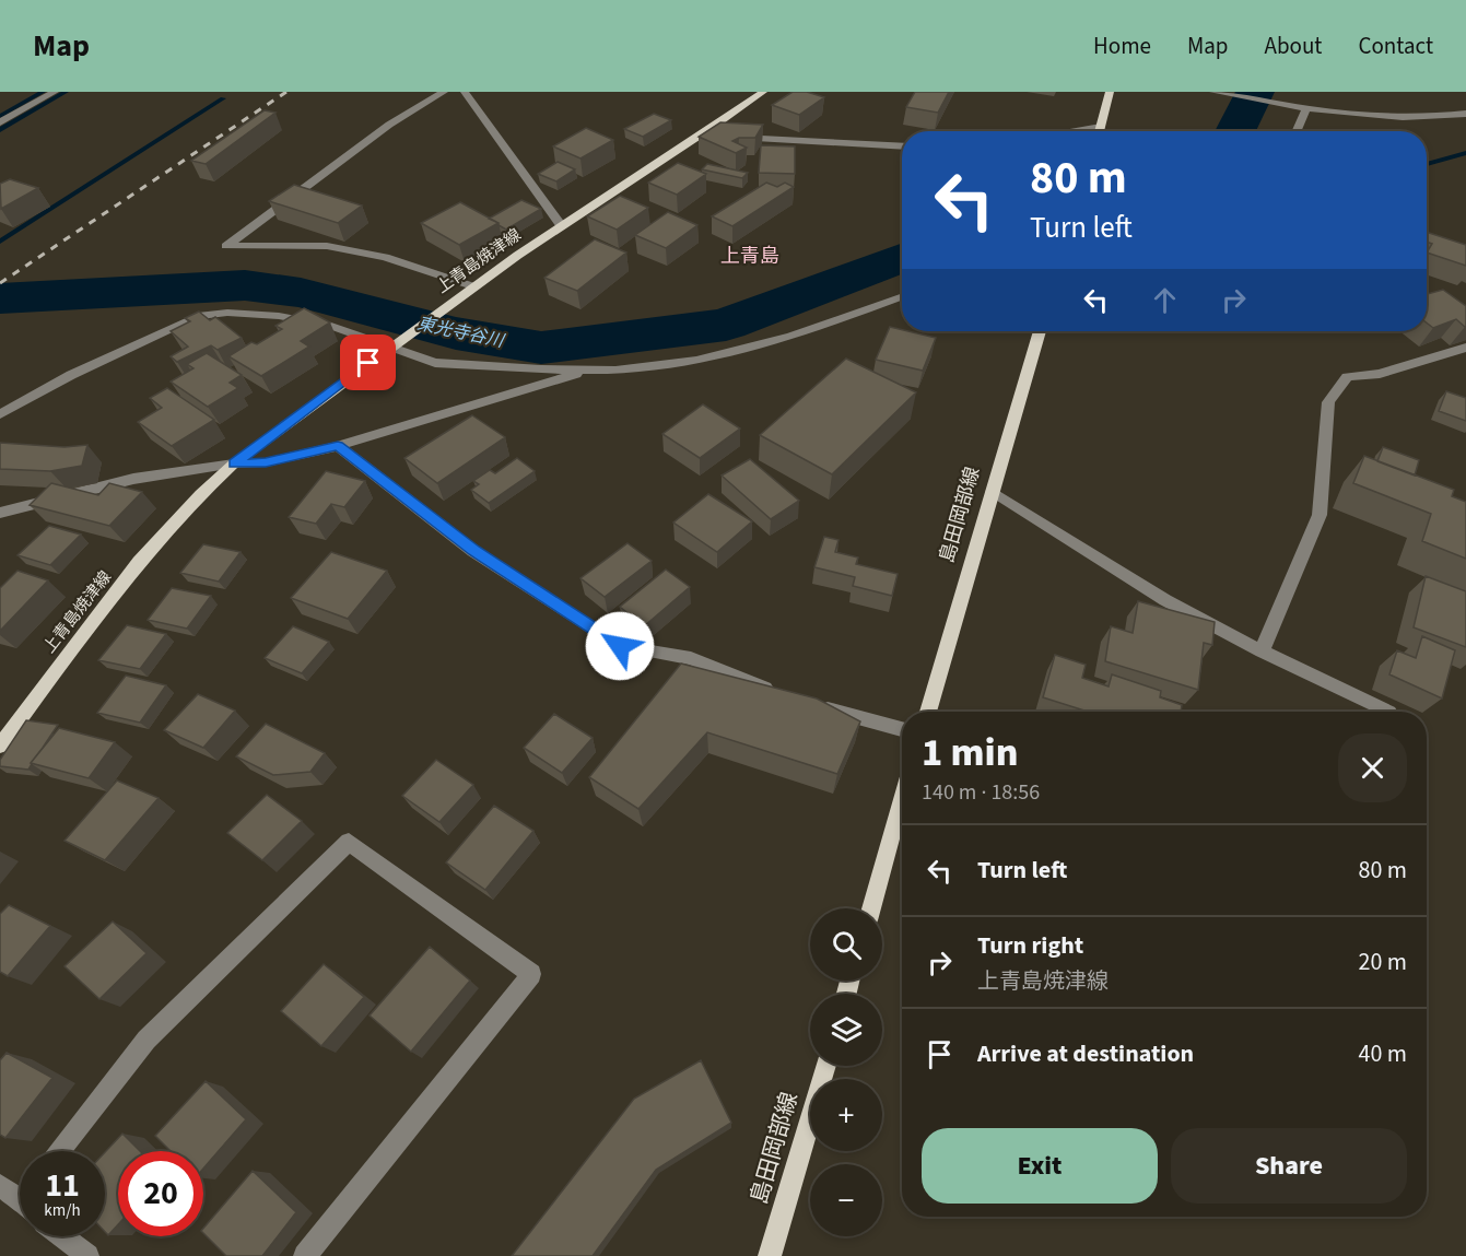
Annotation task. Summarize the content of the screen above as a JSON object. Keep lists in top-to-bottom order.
{
  "streets": {
    "main road": ["上青島焼津線", "島田岡部線"]
  },
  "districts": ["上青島"],
  "water": ["東光寺谷川"],
  "page": {
    "header": "Map",
    "nav": [
      "Home",
      "Map",
      "About",
      "Contact"
    ],
    "turn": ["80 m", "Turn left"],
    "heading": ["1 min", "140 m · 18:56"],
    "list": [
      {
        "name": "Turn left",
        "value": "80 m"
      },
      {
        "name": "Turn right",
        "note": "上青島焼津線",
        "value": "20 m"
      },
      {
        "name": "Arrive at destination",
        "value": "40 m"
      }
    ],
    "map_buttons": ["+", "−"],
    "buttons": ["Exit", "Share"],
    "speed": "11 km/h",
    "limit": "20"
  }
}
